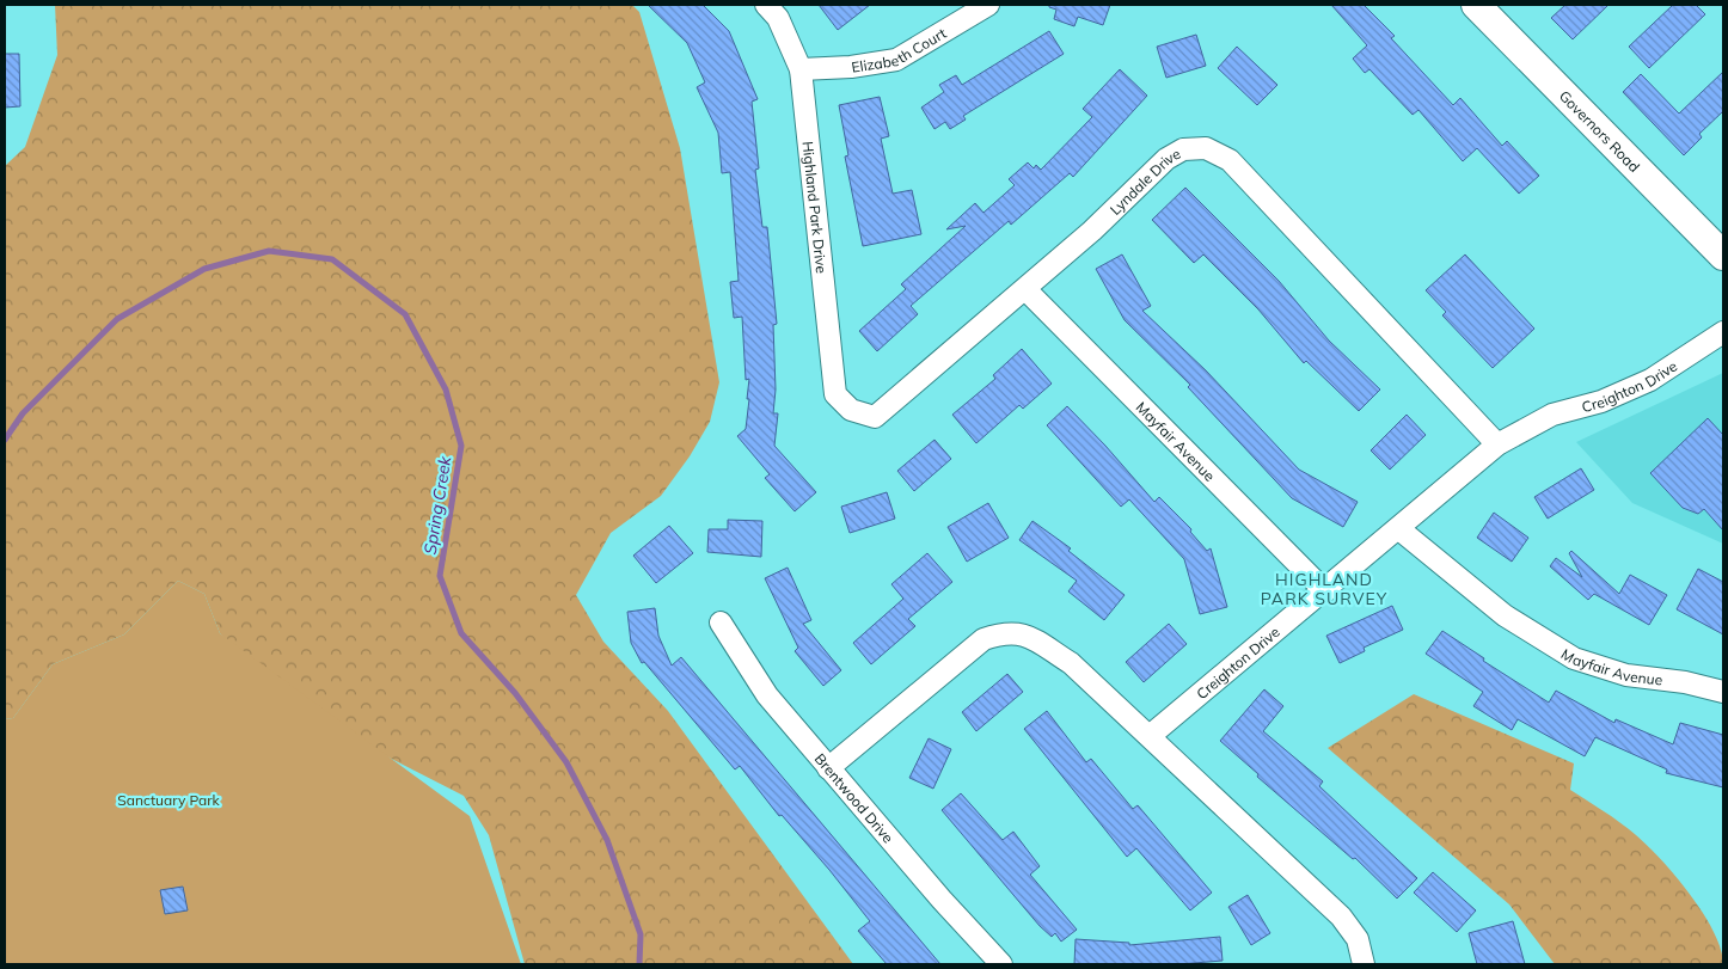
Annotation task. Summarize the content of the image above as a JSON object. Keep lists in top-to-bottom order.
{
  "streets": {
    "main road": ["Governors Road"],
    "street": [
      "Elizabeth Court",
      "Lyndale Drive",
      "Highland Park Drive",
      "Creighton Drive",
      "Mayfair Avenue",
      "Brentwood Drive"
    ]
  },
  "crossings": [
    ["Elizabeth Court", "Highland Park Drive"],
    ["Lyndale Drive", "Highland Park Drive"],
    ["Lyndale Drive", "Creighton Drive"],
    ["Lyndale Drive", "Mayfair Avenue"],
    ["Creighton Drive", "Mayfair Avenue"]
  ],
  "districts": ["HIGHLAND PARK SURVEY"],
  "water": ["Spring Creek"],
  "parks": ["Sanctuary Park"]
}
